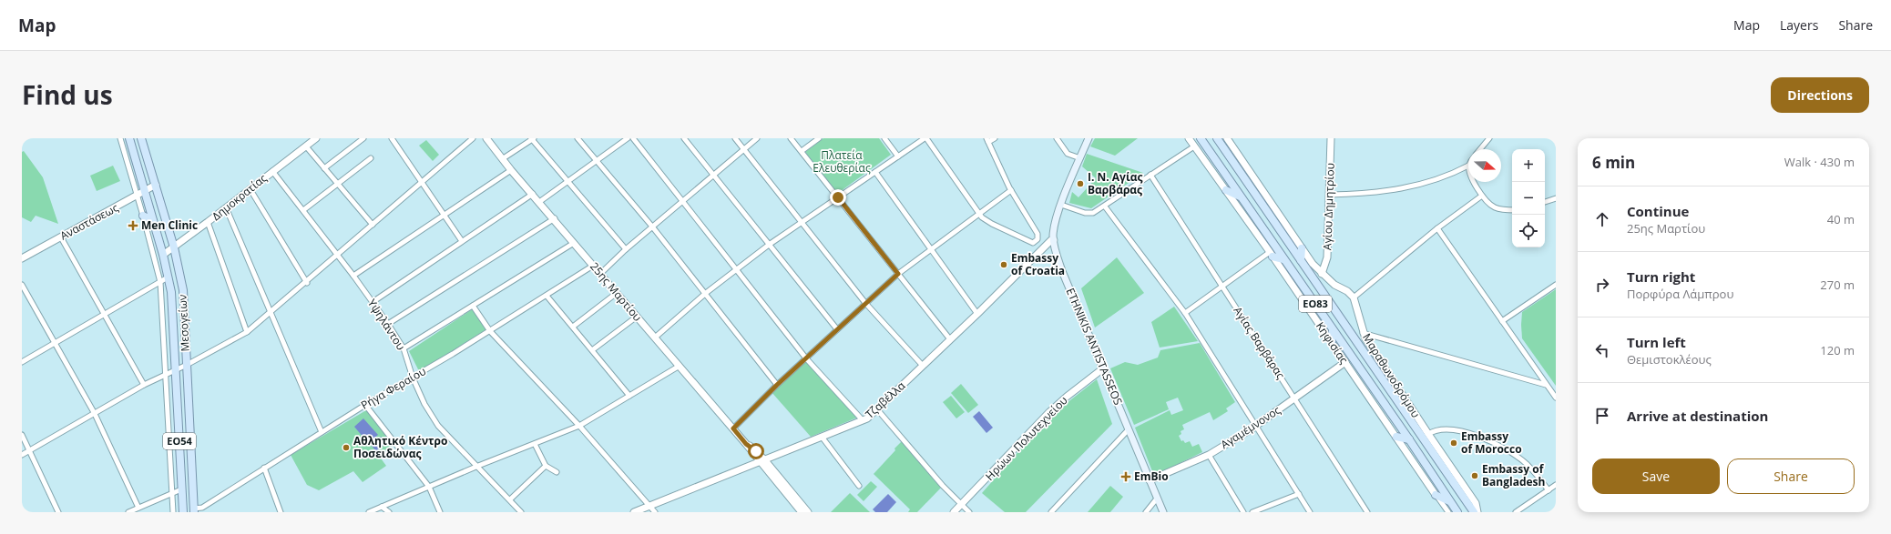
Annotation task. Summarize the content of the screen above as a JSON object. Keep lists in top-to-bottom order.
{
  "streets": {
    "main road": [
      "ΕΟ83",
      "Μεσογείων",
      "Κηφισίας",
      "ETHNIKIS ANTISTASSEOS",
      "ΕΟ54"
    ],
    "street": [
      "Δημοκρατίας",
      "Αγίου Δημητρίου",
      "Αναστάσεως",
      "25ης Μαρτίου",
      "Υψηλάντου",
      "Αγίας Βαρβάρας",
      "Μαραθωνοδρόμου",
      "Ρήγα Φεραίου",
      "Τζαβέλλα",
      "Αγαμέμνονος",
      "Ηρώων Πολυτεχνείου"
    ]
  },
  "crossings": [
    ["Δημοκρατίας", "Μεσογείων"],
    ["Δημοκρατίας", "Υψηλάντου"],
    ["Αναστάσεως", "Μεσογείων"],
    ["25ης Μαρτίου", "Ρήγα Φεραίου"],
    ["25ης Μαρτίου", "Τζαβέλλα"],
    ["Μεσογείων", "Ρήγα Φεραίου"],
    ["Υψηλάντου", "Ρήγα Φεραίου"],
    ["Αγίας Βαρβάρας", "Αγαμέμνονος"],
    ["Κηφισίας", "Αγαμέμνονος"],
    ["ETHNIKIS ANTISTASSEOS", "Τζαβέλλα"],
    ["ETHNIKIS ANTISTASSEOS", "Αγαμέμνονος"],
    ["ETHNIKIS ANTISTASSEOS", "Ηρώων Πολυτεχνείου"]
  ],
  "parks": ["Πλατεία Ελευθερίας"],
  "places": {
    "other": [
      "Ι. Ν. Αγίας Βαρβάρας",
      "Embassy of Croatia",
      "Embassy of Morocco",
      "Αθλητικό Κέντρο Ποσειδώνας",
      "Embassy of Bangladesh"
    ],
    "health": ["Men Clinic", "EmBio"]
  },
  "north": "right",
  "page": {
    "header": "Map",
    "nav": ["Map", "Layers", "Share"],
    "title": "Find us",
    "buttons": [
      "Directions",
      ["Save", "Share"]
    ],
    "heading": ["6 min", "Walk · 430 m"],
    "map_buttons": ["+", "−"],
    "list": [
      ["Continue", "25ης Μαρτίου", "40 m"],
      ["Turn right", "Πορφύρα Λάμπρου", "270 m"],
      ["Turn left", "Θεμιστοκλέους", "120 m"],
      "Arrive at destination"
    ]
  }
}
